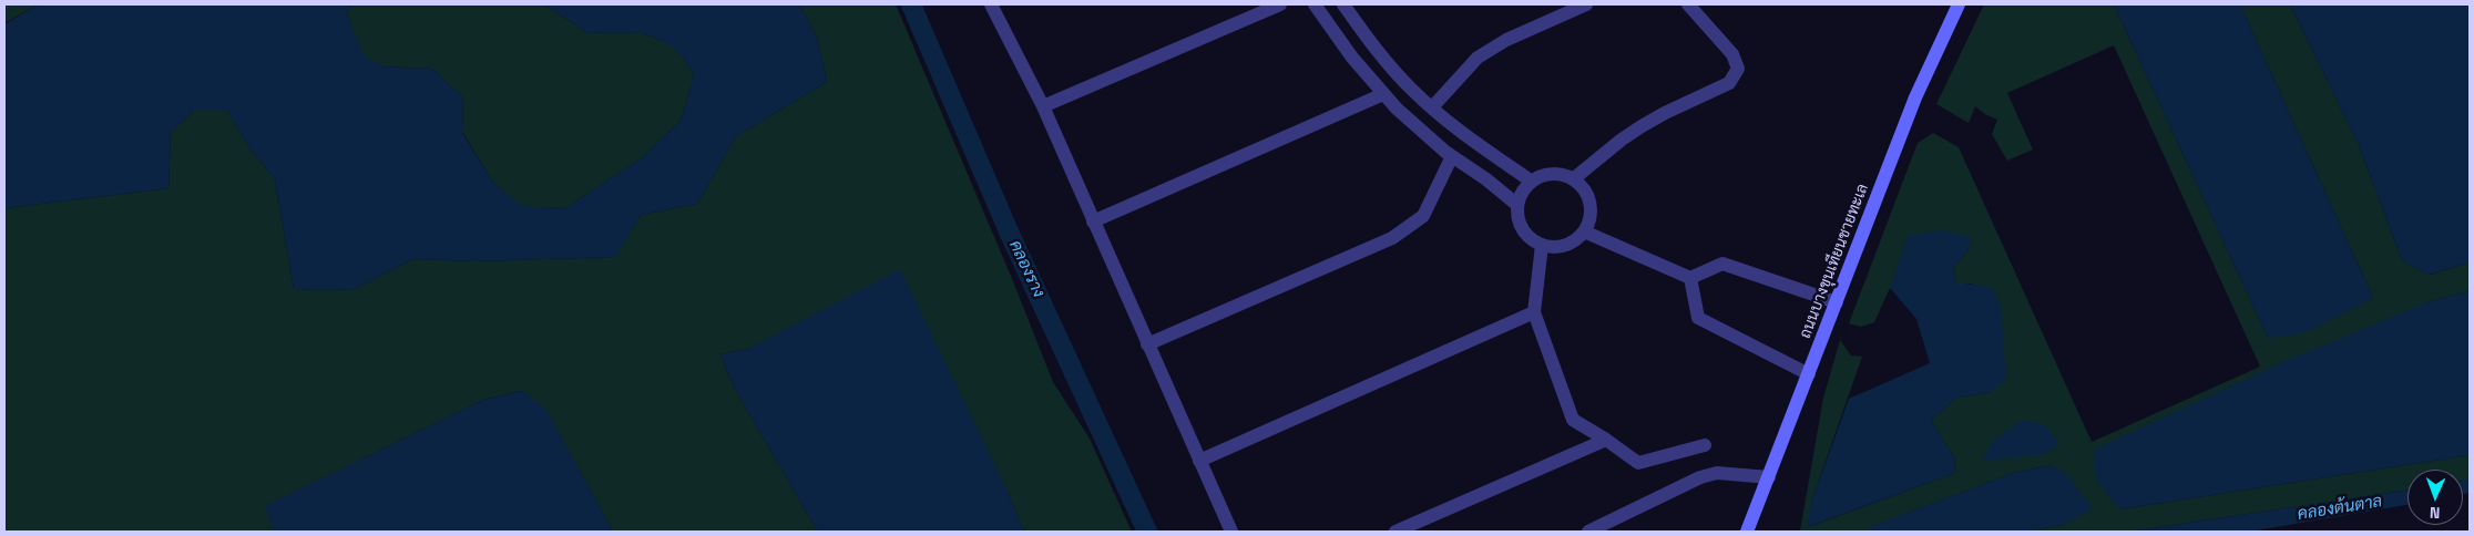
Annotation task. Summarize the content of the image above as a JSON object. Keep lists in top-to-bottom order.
{
  "streets": {
    "main road": ["ถนนบางขุนเทียนชายทะเล"]
  },
  "water": ["คลองราง", "คลองต้นตาล"],
  "north": "bottom"
}
